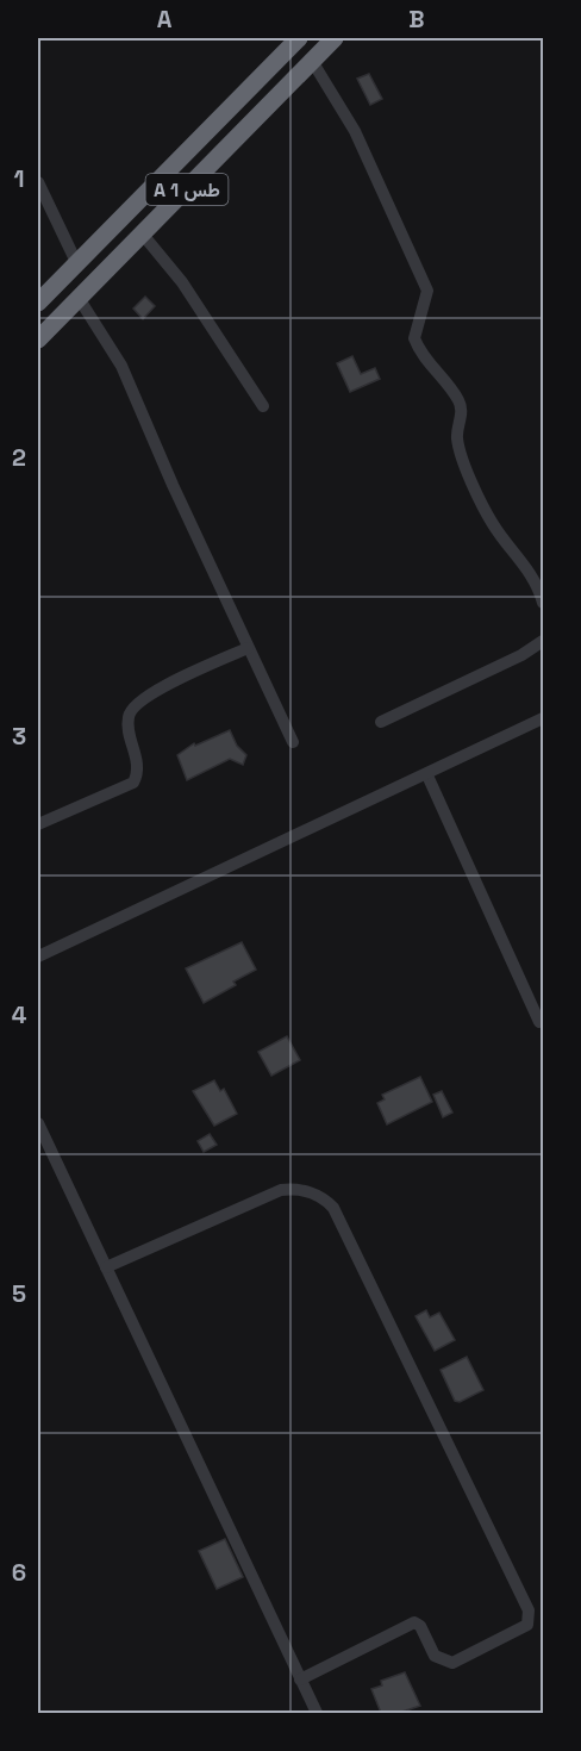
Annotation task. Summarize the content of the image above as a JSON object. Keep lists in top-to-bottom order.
{
  "streets": {
    "highway": ["A 1 طس"]
  },
  "grid": {
    "columns": ["A", "B"],
    "rows": [
      "1",
      "2",
      "3",
      "4",
      "5",
      "6"
    ]
  }
}
